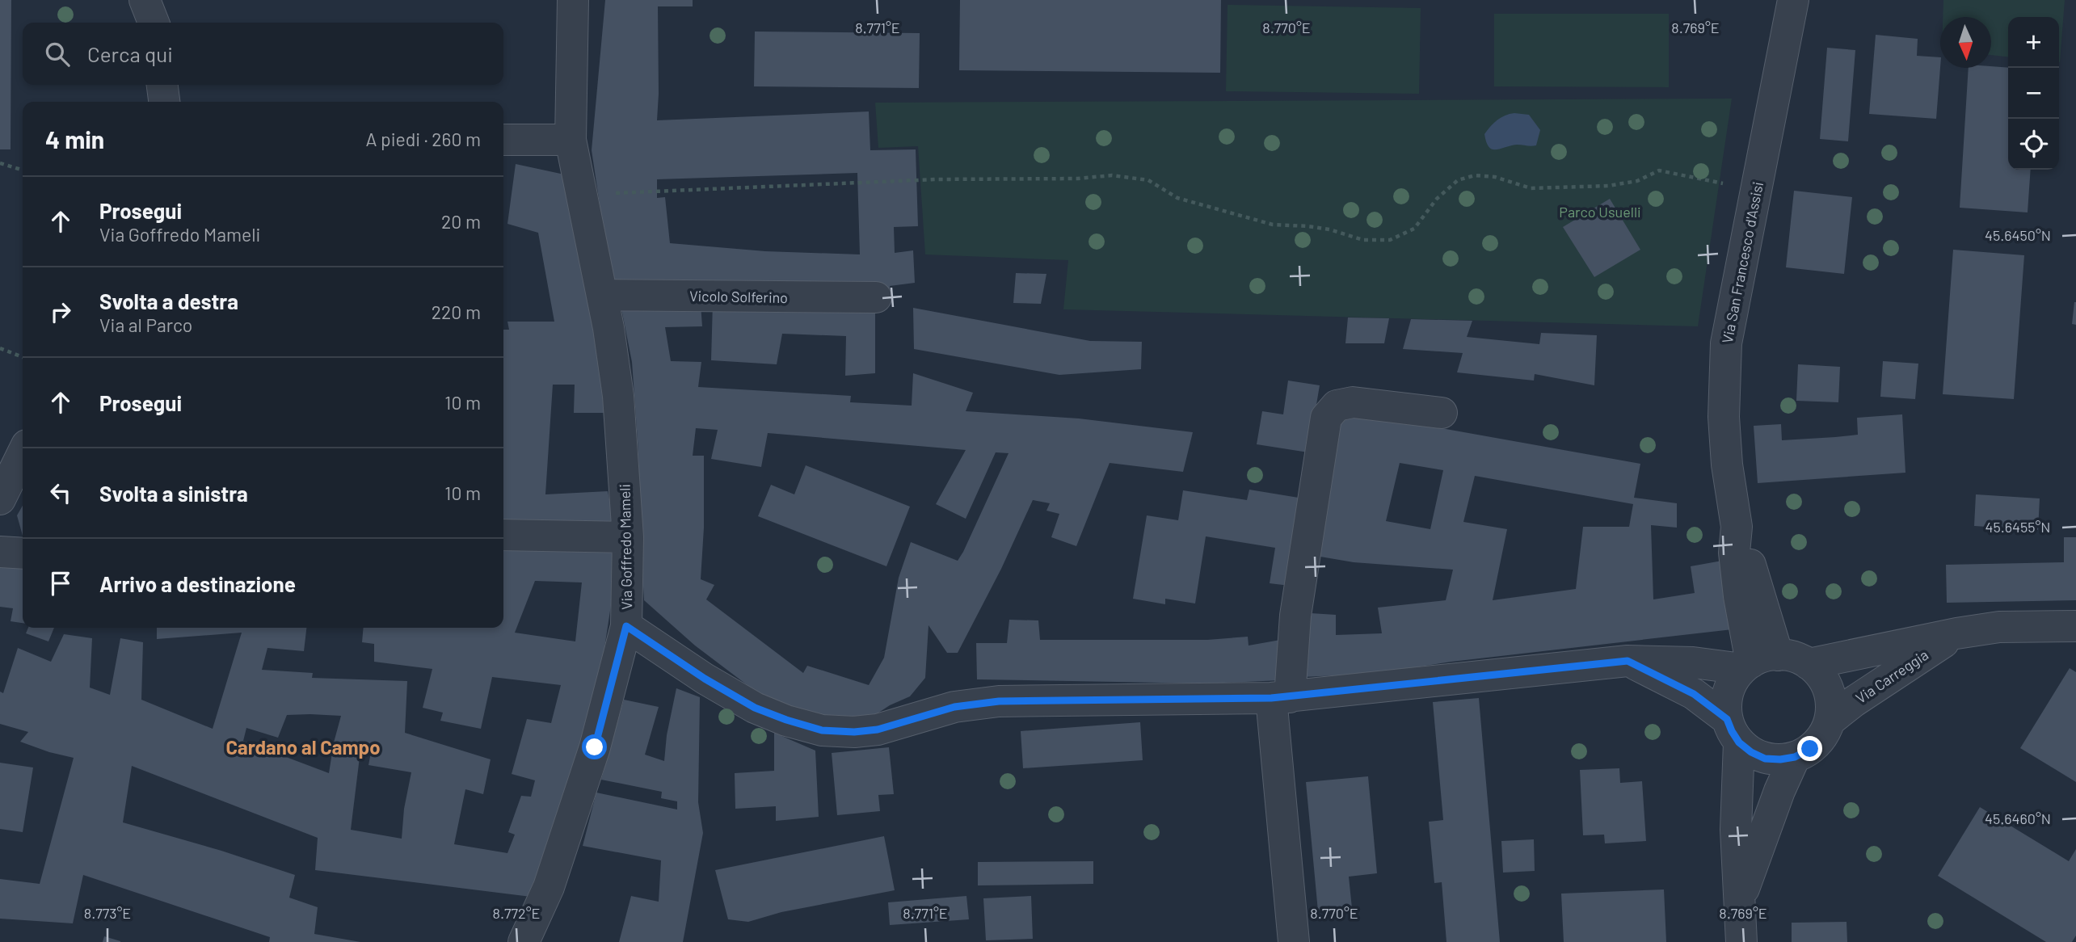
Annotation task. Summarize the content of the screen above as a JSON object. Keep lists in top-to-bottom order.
{
  "streets": {
    "street": [
      "Via San Francesco d'Assisi",
      "Vicolo Solferino",
      "Via Goffredo Mameli",
      "Via Carreggia"
    ]
  },
  "crossings": [
    ["Via San Francesco d'Assisi", "Via Carreggia"],
    ["Vicolo Solferino", "Via Goffredo Mameli"]
  ],
  "districts": ["Cardano al Campo"],
  "parks": ["Parco Usuelli"],
  "north": "bottom",
  "page": {
    "map_buttons": ["+", "−"],
    "search": "Cerca qui",
    "heading": ["4 min", "A piedi · 260 m"],
    "list": [
      ["Prosegui", "Via Goffredo Mameli", "20 m"],
      ["Svolta a destra", "Via al Parco", "220 m"],
      ["Prosegui", "10 m"],
      ["Svolta a sinistra", "10 m"],
      "Arrivo a destinazione"
    ]
  },
  "coordinates": [
    "8.771°E",
    "8.770°E",
    "8.769°E",
    "45.6450°N",
    "45.6455°N",
    "45.6460°N",
    "8.773°E",
    "8.772°E"
  ]
}
